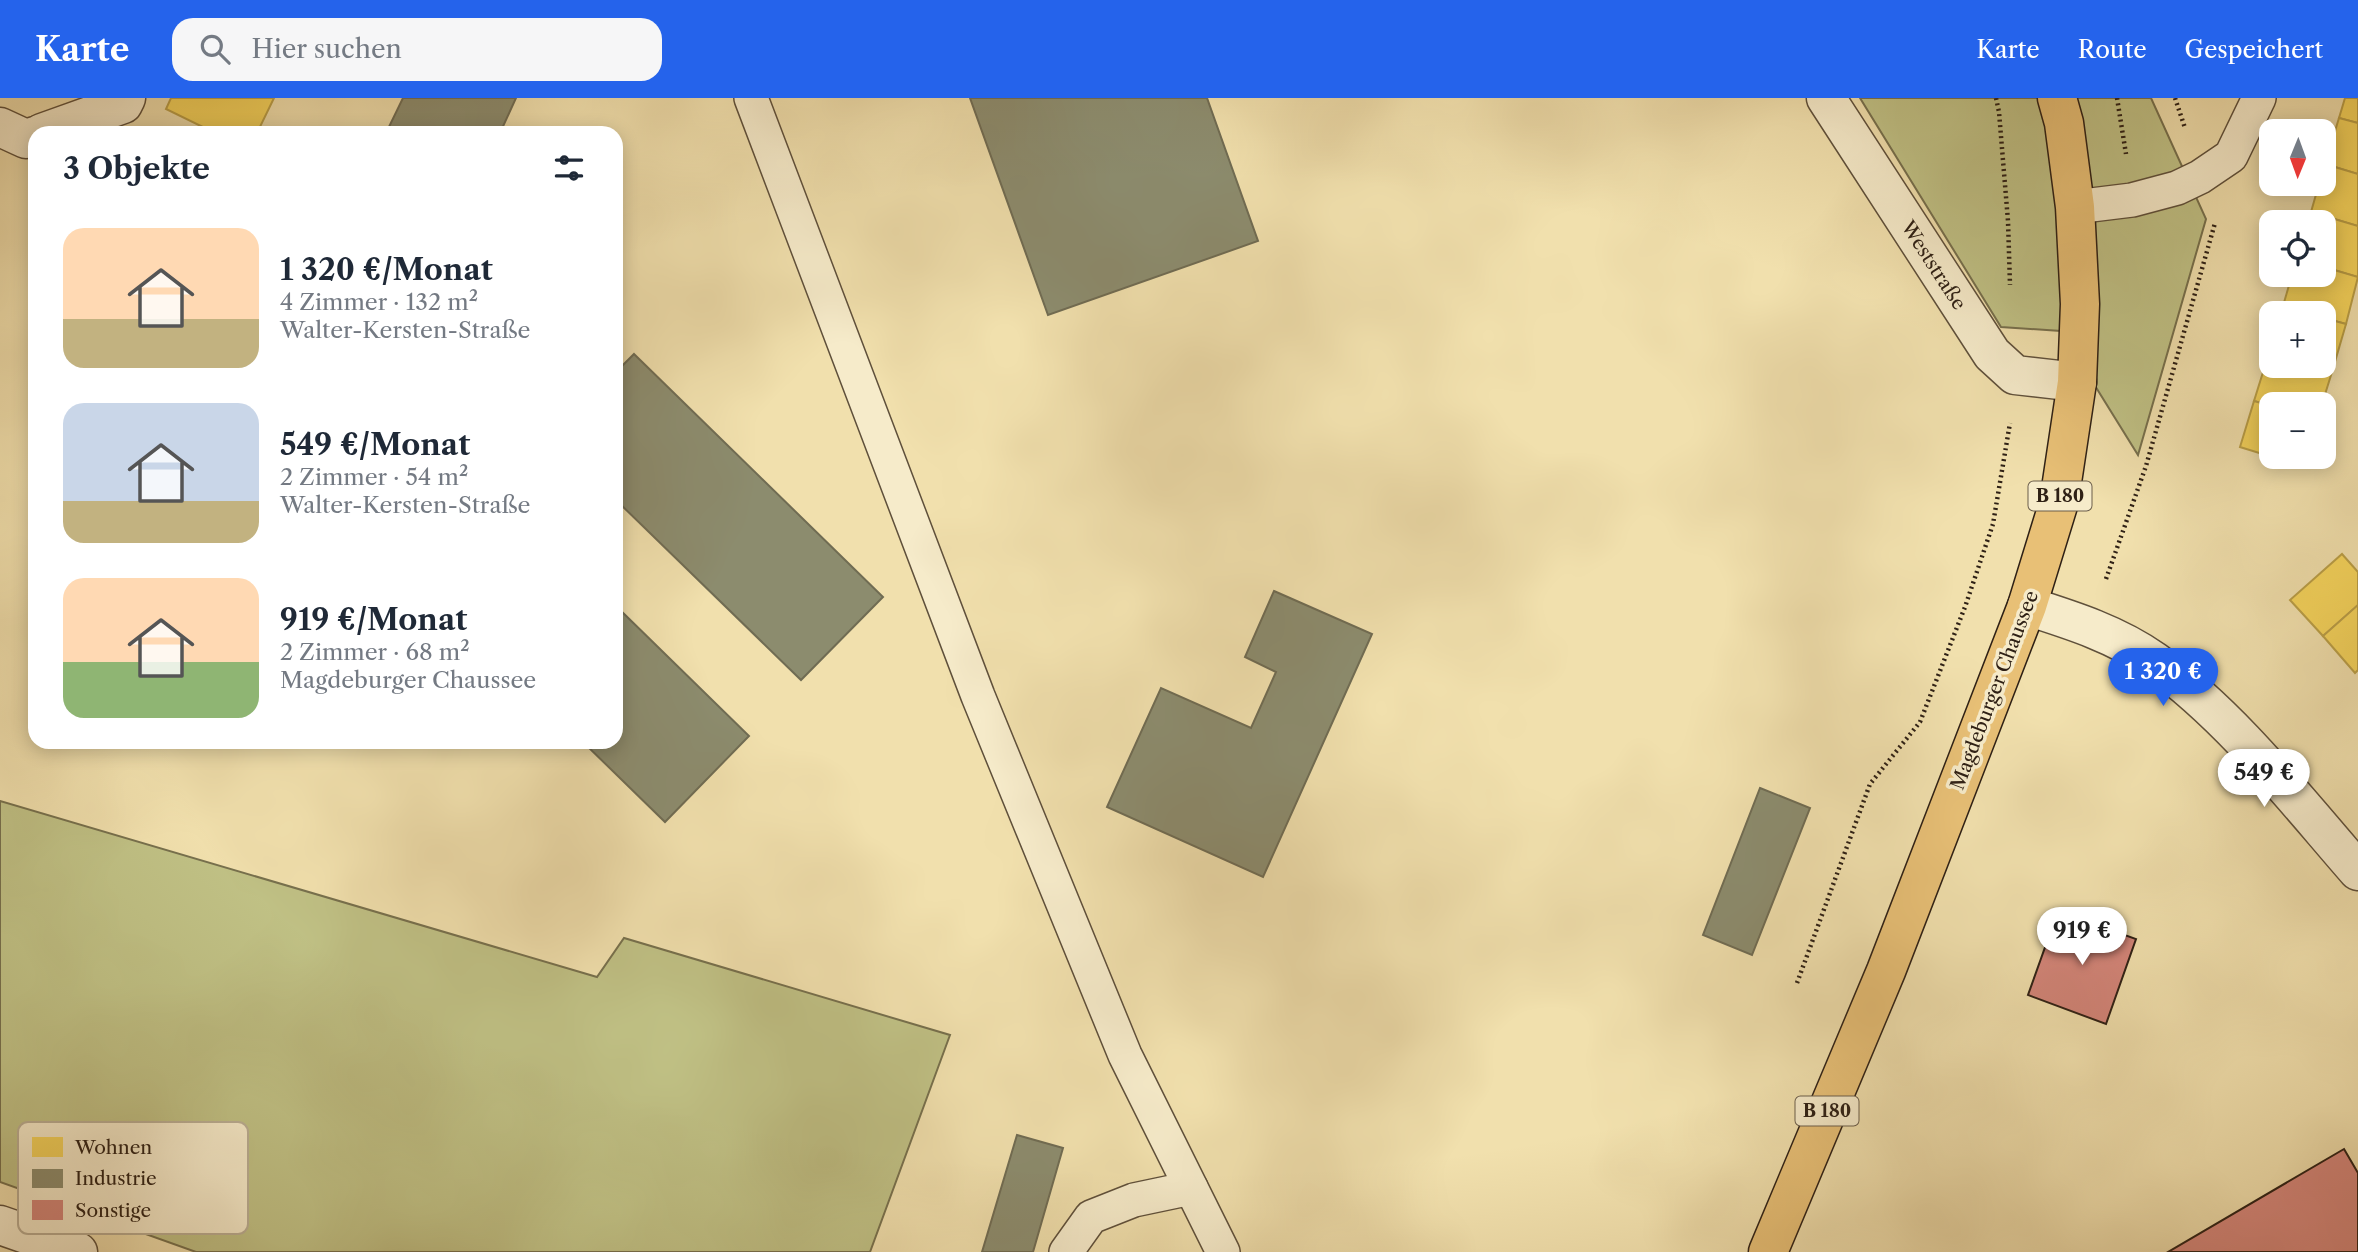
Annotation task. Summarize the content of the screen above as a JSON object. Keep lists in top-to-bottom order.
{
  "streets": {
    "main road": ["B 180", "Magdeburger Chaussee"],
    "street": ["Weststraße"]
  },
  "legend": ["Wohnen", "Industrie", "Sonstige"],
  "north": "bottom",
  "page": {
    "header": "Karte",
    "search": "Hier suchen",
    "nav": ["Karte", "Route", "Gespeichert"],
    "map_buttons": ["+", "−"],
    "heading": "3 Objekte",
    "list": [
      {
        "name": "1 320 €/Monat",
        "note": "4 Zimmer · 132 m² · Walter-Kersten-Straße"
      },
      {
        "name": "549 €/Monat",
        "note": "2 Zimmer · 54 m² · Walter-Kersten-Straße"
      },
      {
        "name": "919 €/Monat",
        "note": "2 Zimmer · 68 m² · Magdeburger Chaussee"
      }
    ],
    "price": ["1 320 €", "549 €", "919 €"]
  }
}
